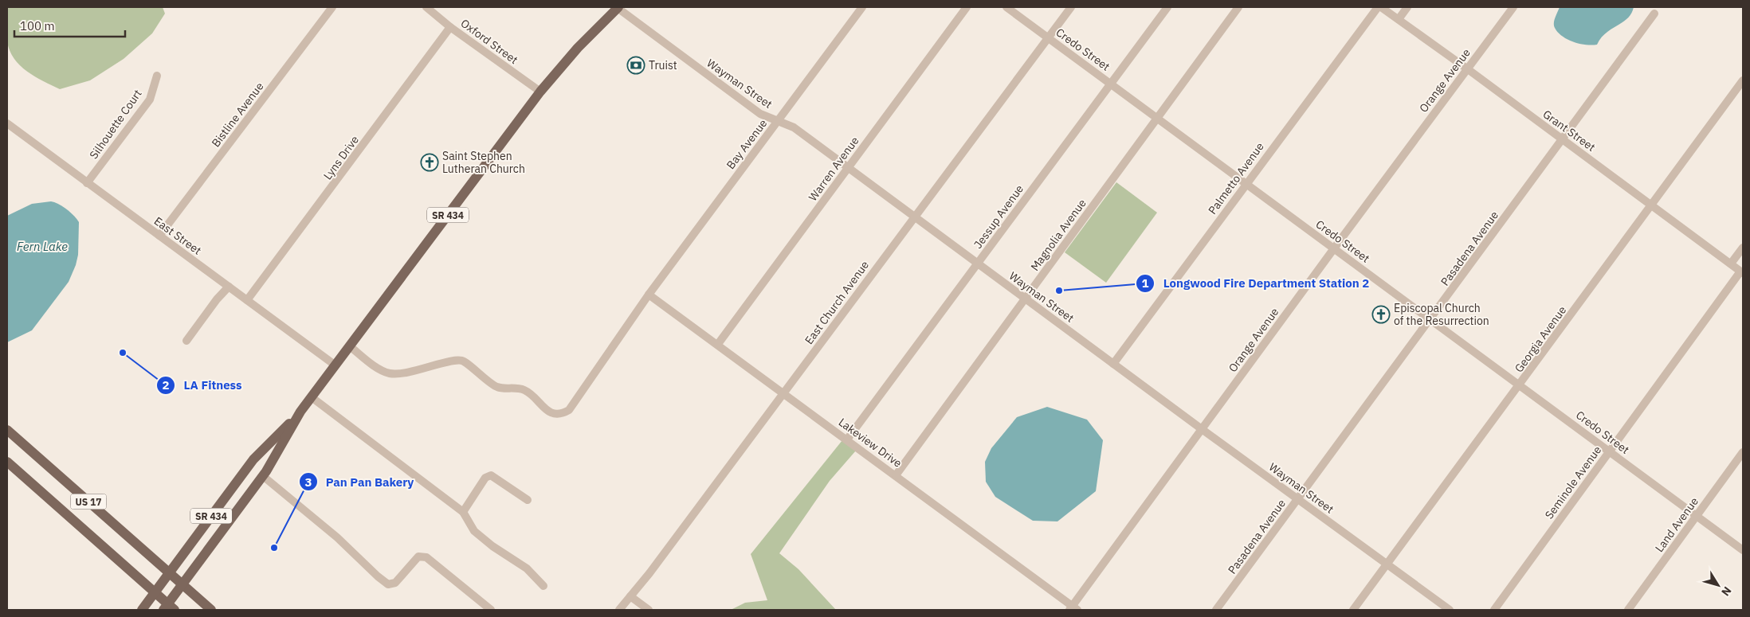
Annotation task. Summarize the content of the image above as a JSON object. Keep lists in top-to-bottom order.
{
  "streets": {
    "main road": ["SR 434", "US 17"],
    "street": [
      "Oxford Street",
      "Credo Street",
      "Orange Avenue",
      "Wayman Street",
      "Bistline Avenue",
      "Silhouette Court",
      "Grant Street",
      "Bay Avenue",
      "Lyns Drive",
      "Warren Avenue",
      "Palmetto Avenue",
      "Jessup Avenue",
      "Magnolia Avenue",
      "East Street",
      "Pasadena Avenue",
      "East Church Avenue",
      "Georgia Avenue",
      "Lakeview Drive",
      "Seminole Avenue",
      "Land Avenue"
    ]
  },
  "crossings": [
    ["Oxford Street", "Lyns Drive"],
    ["Oxford Street", "SR 434"],
    ["Credo Street", "Orange Avenue"],
    ["Credo Street", "Palmetto Avenue"],
    ["Credo Street", "Jessup Avenue"],
    ["Credo Street", "Magnolia Avenue"],
    ["Credo Street", "Pasadena Avenue"],
    ["Credo Street", "East Church Avenue"],
    ["Credo Street", "Georgia Avenue"],
    ["Credo Street", "Seminole Avenue"],
    ["Credo Street", "Land Avenue"],
    ["Orange Avenue", "Wayman Street"],
    ["Orange Avenue", "Grant Street"],
    ["Orange Avenue", "Lakeview Drive"],
    ["Wayman Street", "Bay Avenue"],
    ["Wayman Street", "Warren Avenue"],
    ["Wayman Street", "Palmetto Avenue"],
    ["Wayman Street", "SR 434"],
    ["Wayman Street", "Jessup Avenue"],
    ["Wayman Street", "Magnolia Avenue"],
    ["Wayman Street", "Pasadena Avenue"],
    ["Wayman Street", "East Church Avenue"],
    ["Wayman Street", "Georgia Avenue"],
    ["Bistline Avenue", "East Street"],
    ["Silhouette Court", "East Street"],
    ["Grant Street", "Pasadena Avenue"],
    ["Grant Street", "Georgia Avenue"],
    ["Grant Street", "Seminole Avenue"],
    ["Bay Avenue", "SR 434"],
    ["Bay Avenue", "Lakeview Drive"],
    ["Lyns Drive", "East Street"],
    ["Warren Avenue", "Lakeview Drive"],
    ["SR 434", "East Street"],
    ["SR 434", "US 17"],
    ["Jessup Avenue", "Lakeview Drive"],
    ["Magnolia Avenue", "Lakeview Drive"],
    ["East Church Avenue", "Lakeview Drive"]
  ],
  "water": ["Fern Lake"],
  "places": {
    "bank": ["Truist"],
    "church": ["Saint Stephen Lutheran Church", "Episcopal Church of the Resurrection"],
    "other": ["Longwood Fire Department Station 2", "LA Fitness", "Pan Pan Bakery"]
  },
  "scale_bar": "100 m",
  "north": "bottom right"
}
